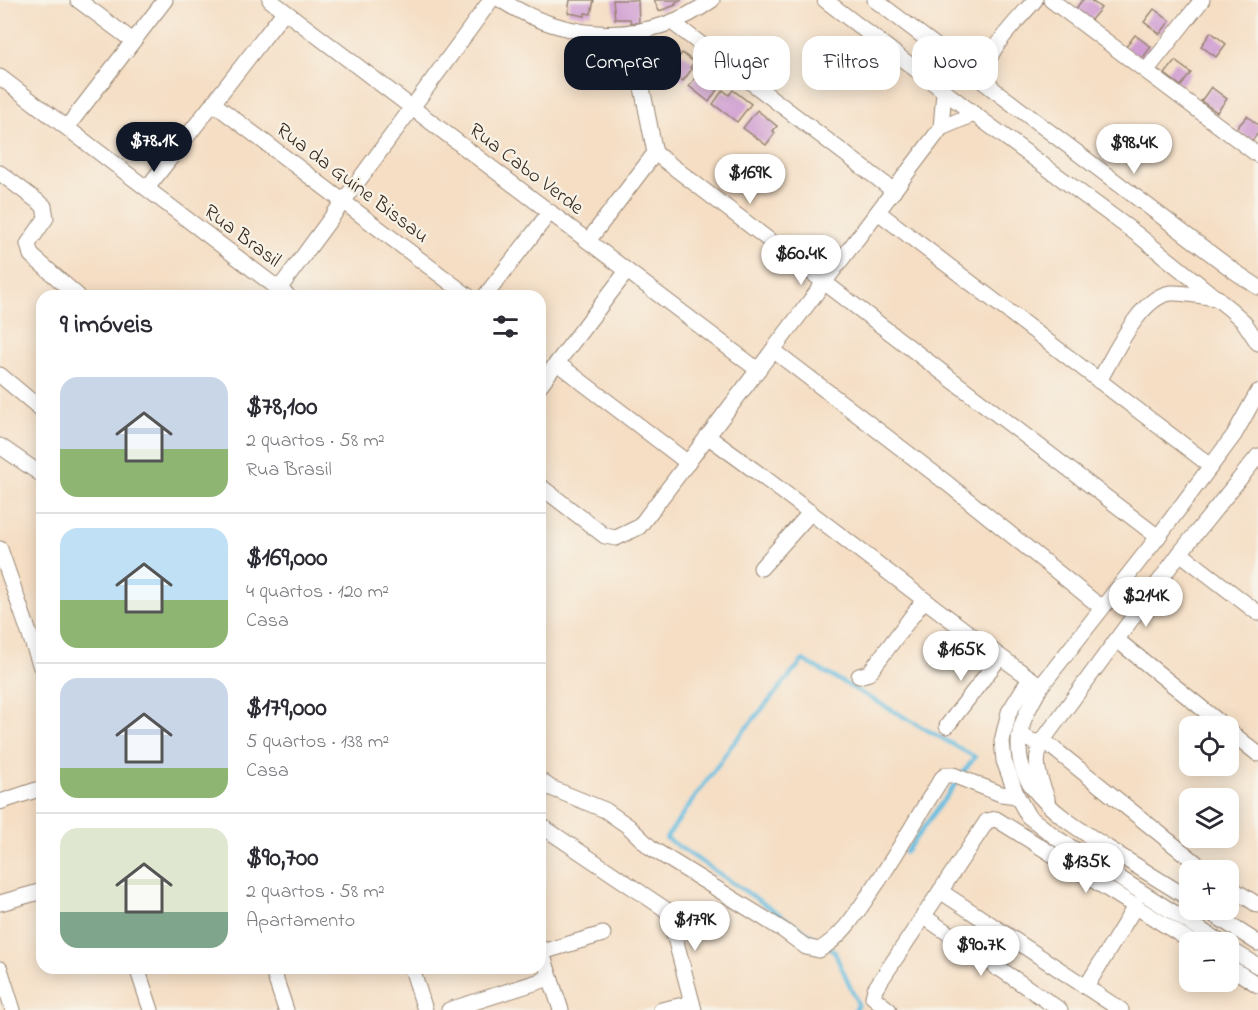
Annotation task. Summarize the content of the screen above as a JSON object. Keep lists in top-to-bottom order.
{
  "streets": {
    "street": ["Rua Cabo Verde", "Rua da Guine Bissau", "Rua Brasil"]
  },
  "page": {
    "chip": [
      "Comprar",
      "Alugar",
      "Filtros",
      "Novo"
    ],
    "price": [
      "$78.1K",
      "$98.4K",
      "$169K",
      "$60.4K",
      "$214K",
      "$165K",
      "$135K",
      "$179K",
      "$90.7K"
    ],
    "heading": "9 imóveis",
    "list": [
      {
        "name": "$78,100",
        "note": "2 quartos · 58 m² · Rua Brasil"
      },
      {
        "name": "$169,000",
        "note": "4 quartos · 120 m² · Casa"
      },
      {
        "name": "$179,000",
        "note": "5 quartos · 138 m² · Casa"
      },
      {
        "name": "$90,700",
        "note": "2 quartos · 58 m² · Apartamento"
      }
    ],
    "map_buttons": ["+", "−"]
  }
}
